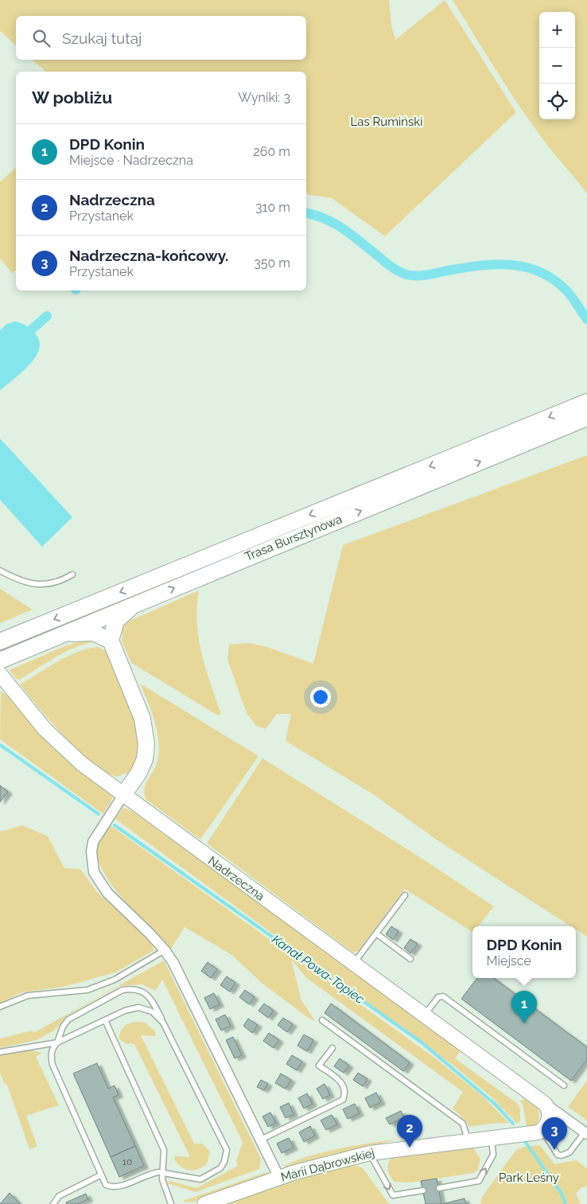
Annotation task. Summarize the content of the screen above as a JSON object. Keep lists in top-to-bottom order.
{
  "streets": {
    "main road": ["Trasa Bursztynowa"],
    "street": ["Nadrzeczna", "Marii Dąbrowskiej"]
  },
  "crossings": [
    ["Trasa Bursztynowa", "Nadrzeczna"]
  ],
  "water": ["Kanał Powa-Topiec"],
  "parks": ["Las Rumiński", "Park Leśny"],
  "house_numbers": ["10"],
  "page": {
    "map_buttons": ["+", "−"],
    "search": "Szukaj tutaj",
    "heading": ["W pobliżu", "Wyniki: 3"],
    "list": [
      {
        "mark": "1",
        "name": "DPD Konin",
        "note": "Miejsce · Nadrzeczna",
        "value": "260 m"
      },
      {
        "mark": "2",
        "name": "Nadrzeczna",
        "note": "Przystanek",
        "value": "310 m"
      },
      {
        "mark": "3",
        "name": "Nadrzeczna-końcowy.",
        "note": "Przystanek",
        "value": "350 m"
      }
    ],
    "popup": ["DPD Konin", "Miejsce"],
    "pins": ["1", "2", "3"]
  }
}
